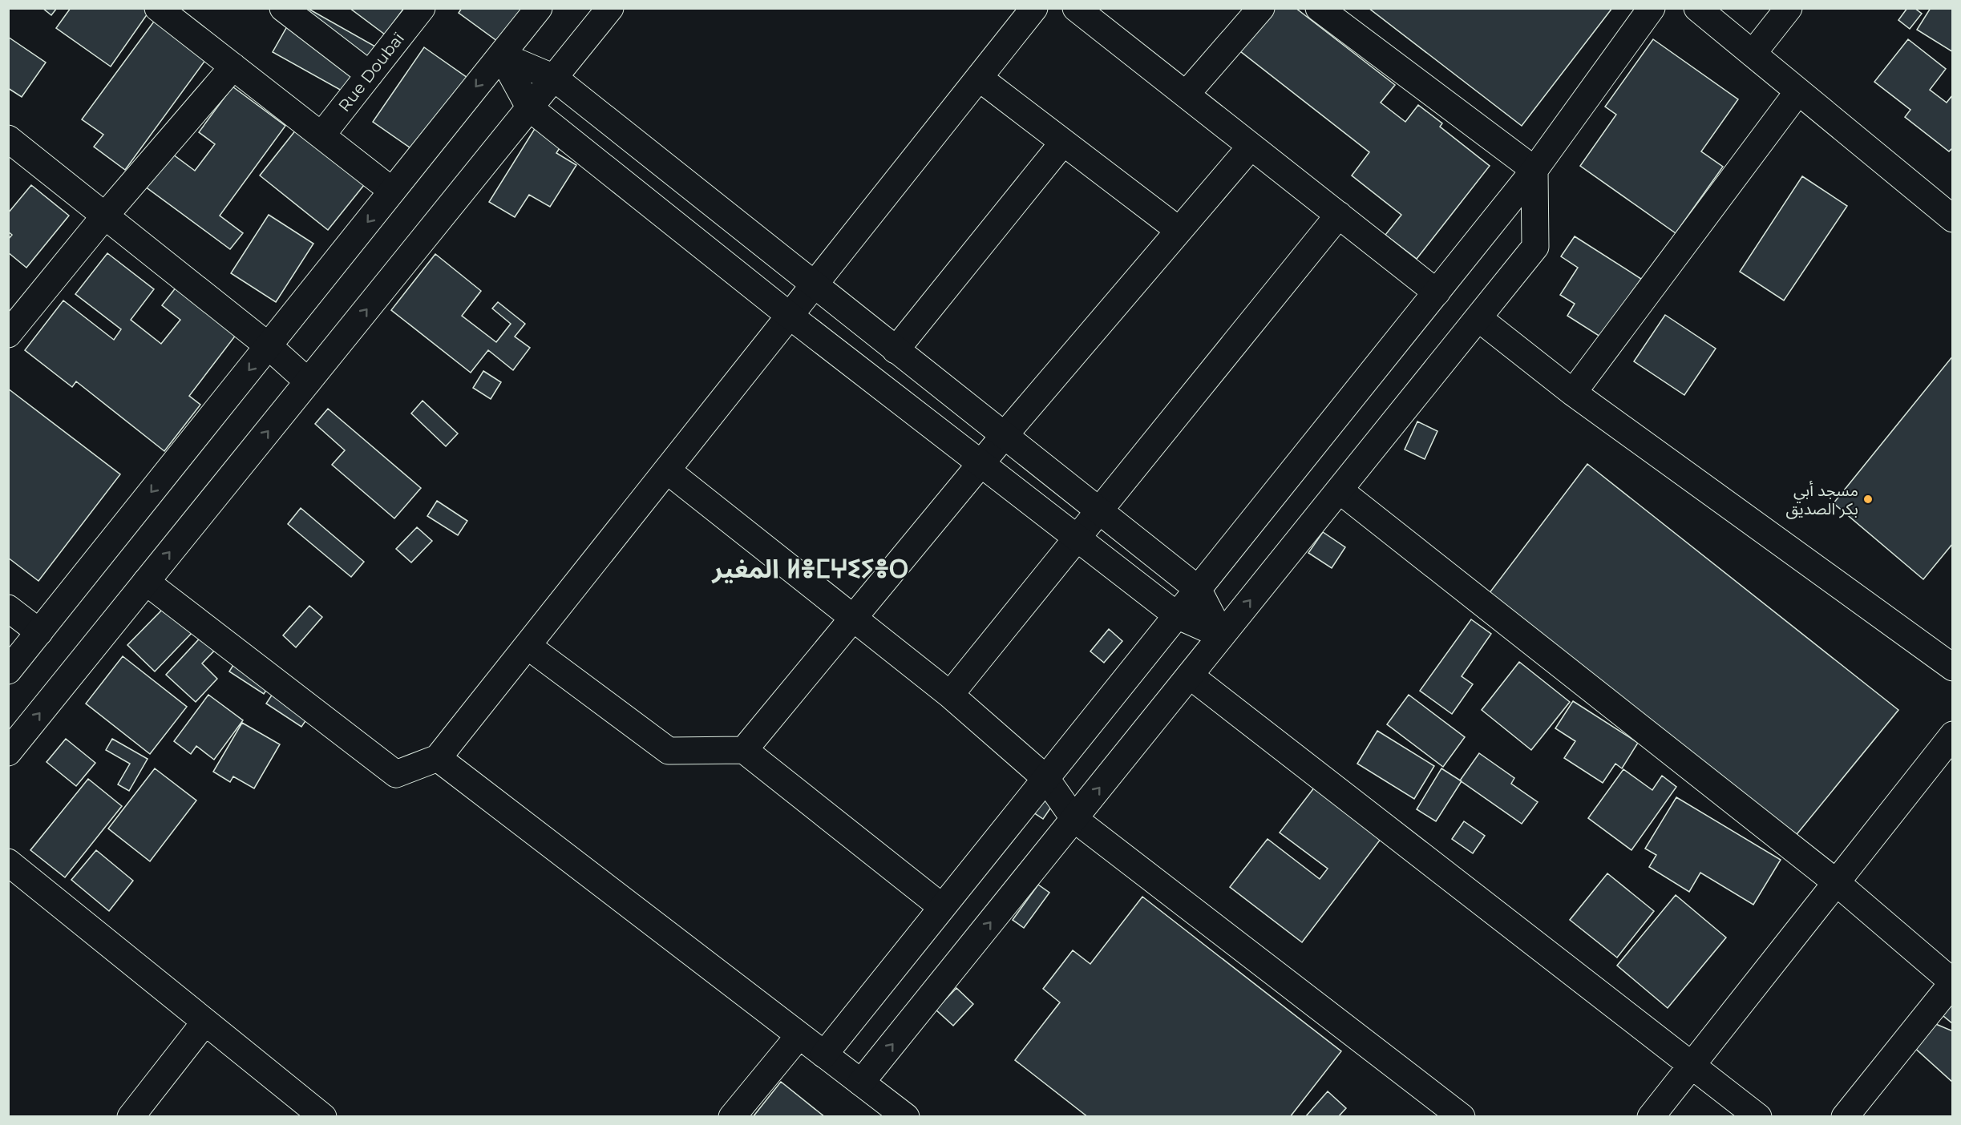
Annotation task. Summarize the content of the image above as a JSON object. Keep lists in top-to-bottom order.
{
  "streets": {
    "street": ["Rue Doubaï"]
  },
  "districts": ["المغير ⵍⴻⵎⵖⵉⵢⴻⵔ"],
  "places": ["مسجد أبي بكر الصديق"]
}
